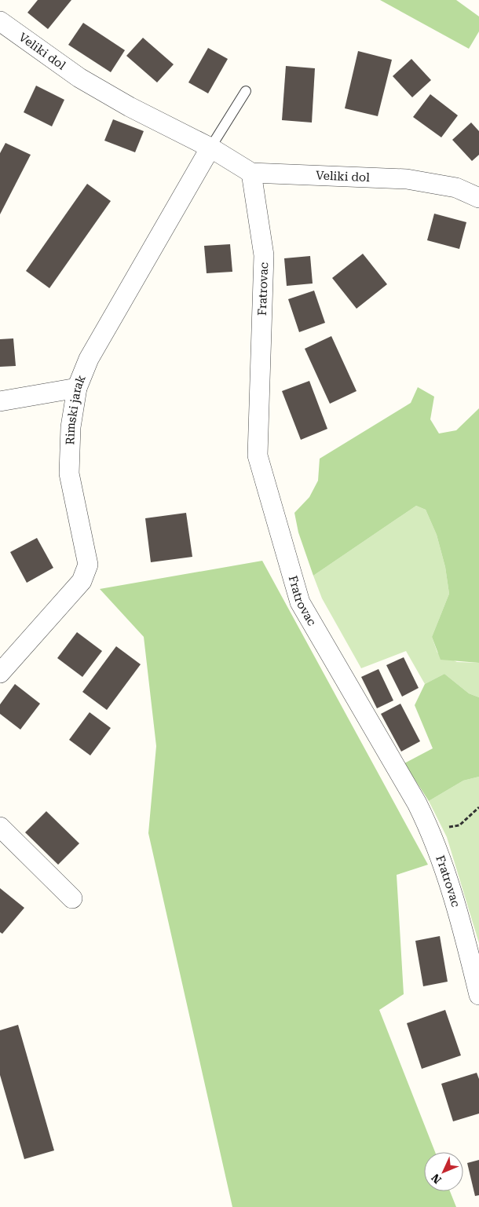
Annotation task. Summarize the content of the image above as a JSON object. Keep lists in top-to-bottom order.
{
  "streets": {
    "street": ["Veliki dol", "Fratrovac", "Rimski jarak"]
  },
  "crossings": [
    ["Veliki dol", "Fratrovac"],
    ["Veliki dol", "Rimski jarak"]
  ],
  "north": "bottom left"
}
